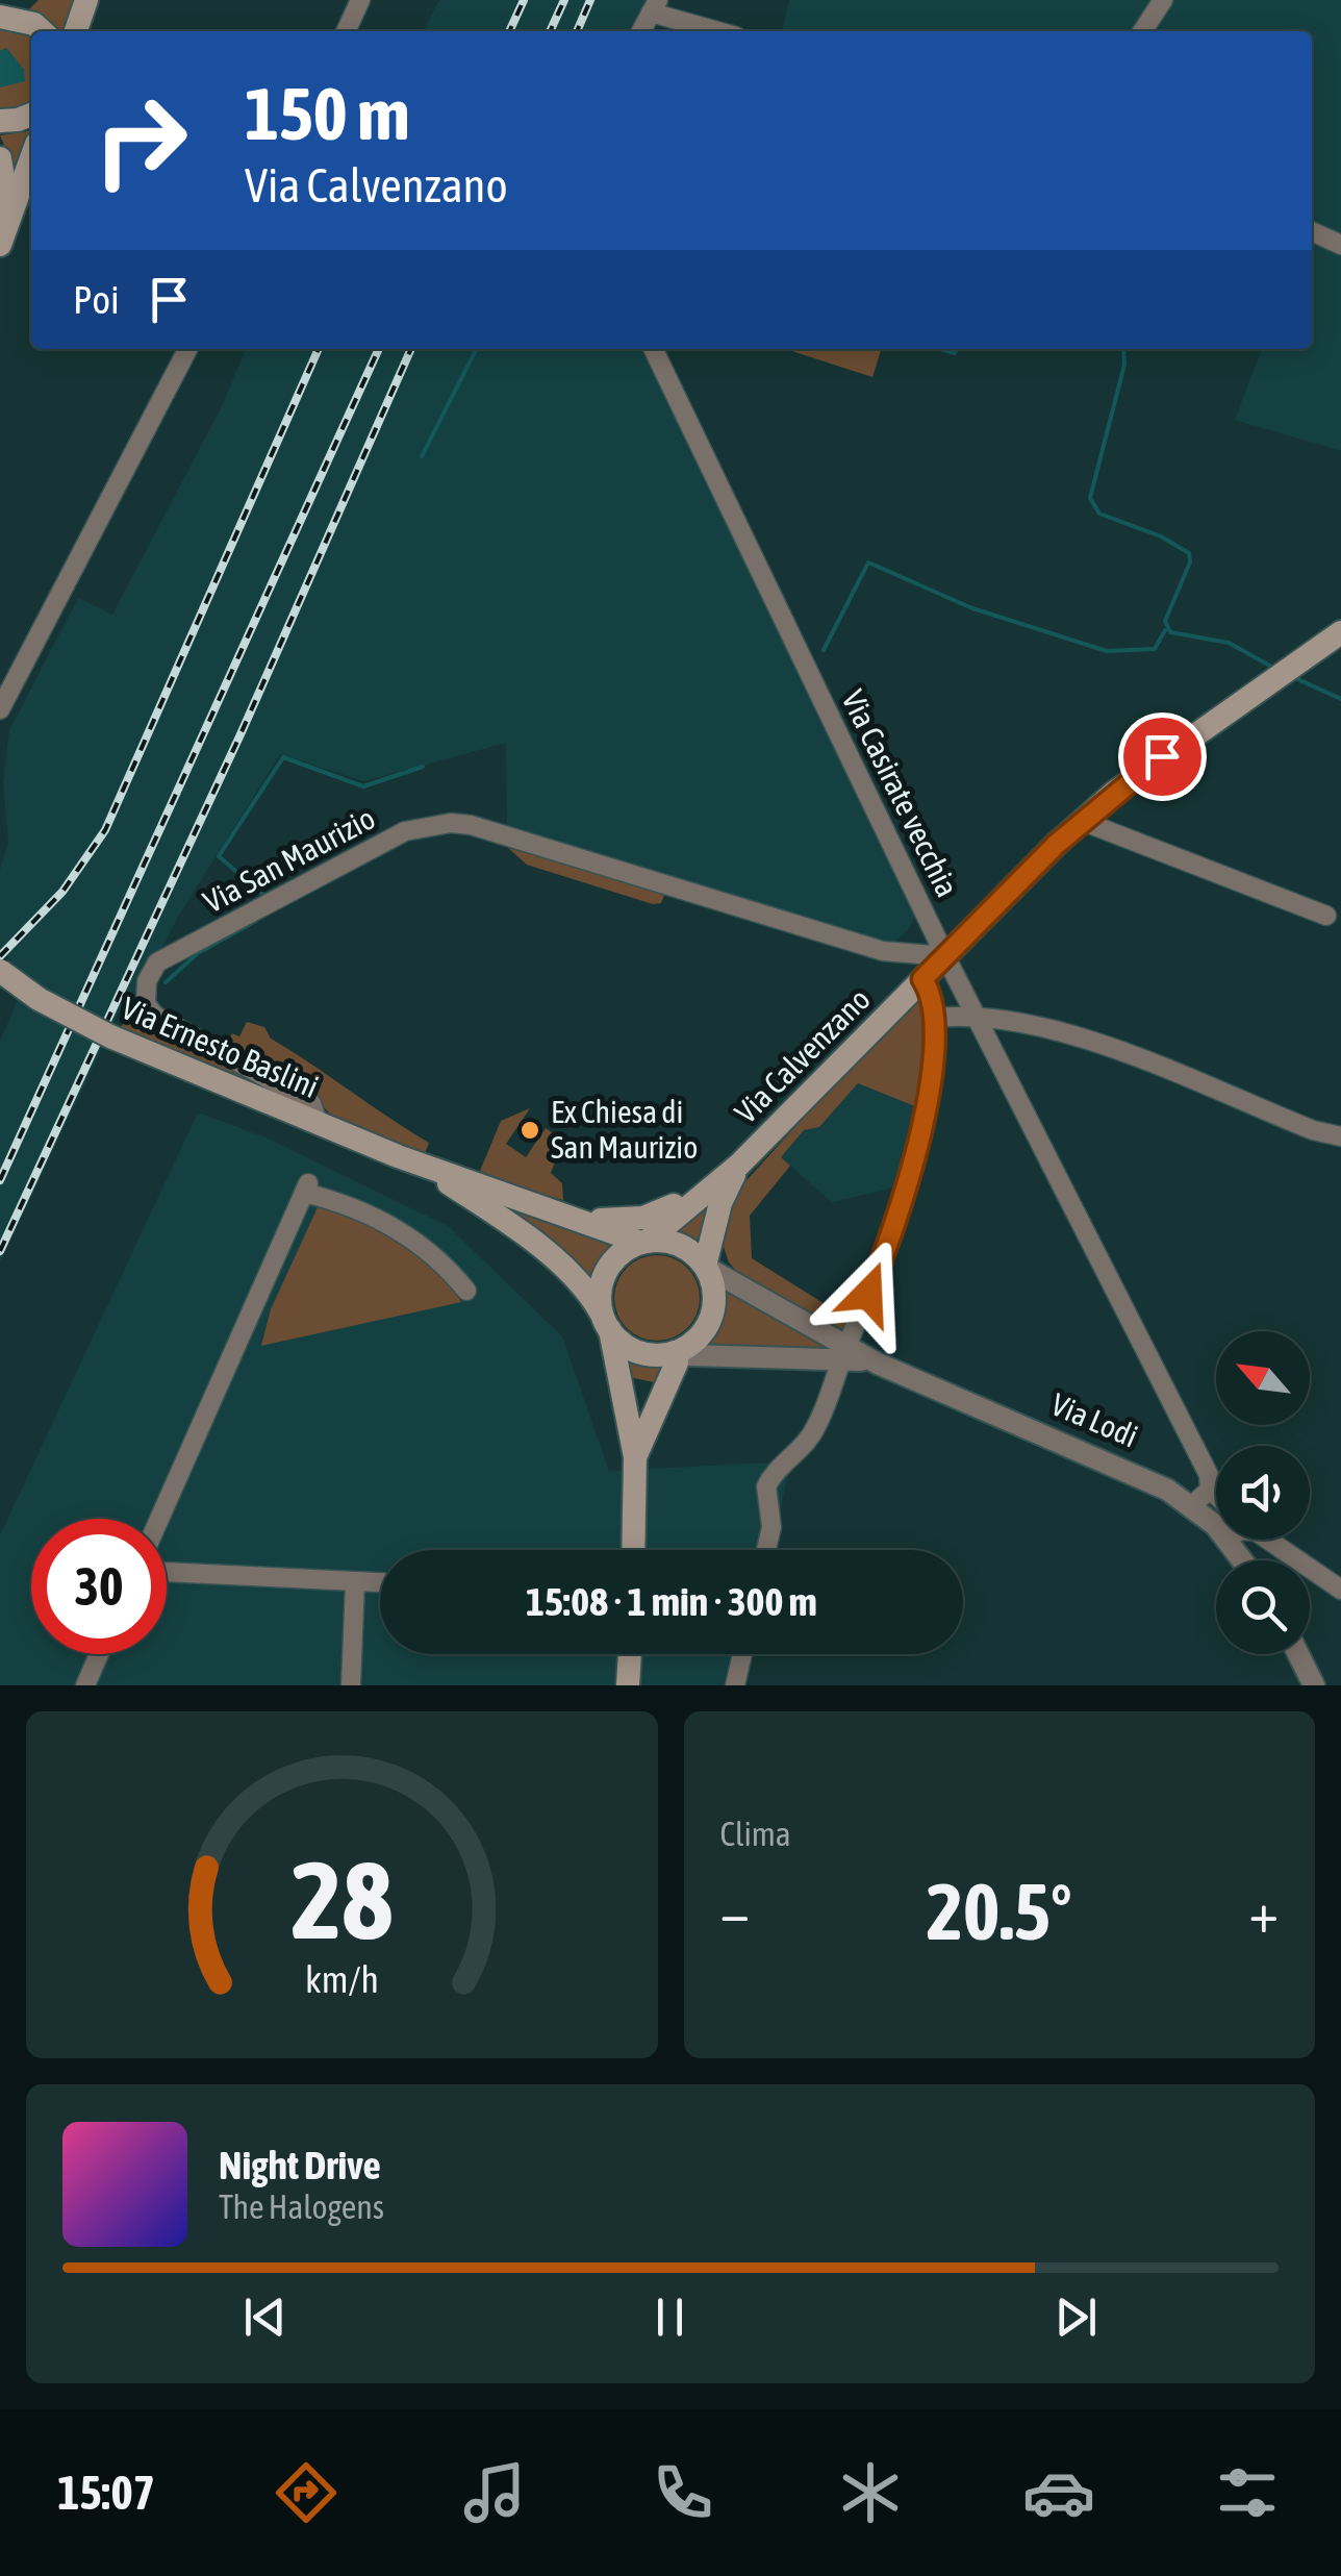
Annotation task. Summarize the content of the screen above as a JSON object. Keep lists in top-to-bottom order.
{
  "streets": {
    "main road": ["Via Ernesto Baslini", "Via Calvenzano"],
    "street": ["Via Casirate vecchia", "Via San Maurizio", "Via Lodi"]
  },
  "crossings": [
    ["Via Casirate vecchia", "Via San Maurizio"],
    ["Via Casirate vecchia", "Via Calvenzano"],
    ["Via San Maurizio", "Via Ernesto Baslini"],
    ["Via San Maurizio", "Via Calvenzano"],
    ["Via Ernesto Baslini", "Via Calvenzano"],
    ["Via Ernesto Baslini", "Via Lodi"],
    ["Via Calvenzano", "Via Lodi"]
  ],
  "places": ["Ex Chiesa di San Maurizio"],
  "north": "top left",
  "page": {
    "turn": ["150 m", "Via Calvenzano"],
    "then": "Poi",
    "limit": "30",
    "trip": "15:08 · 1 min · 300 m",
    "tile": "Clima",
    "heat": ["−", "20.5°", "+"],
    "song": ["Night Drive", "The Halogens"],
    "tabs": "15:07",
    "gauge": ["28", "km/h"]
  }
}
